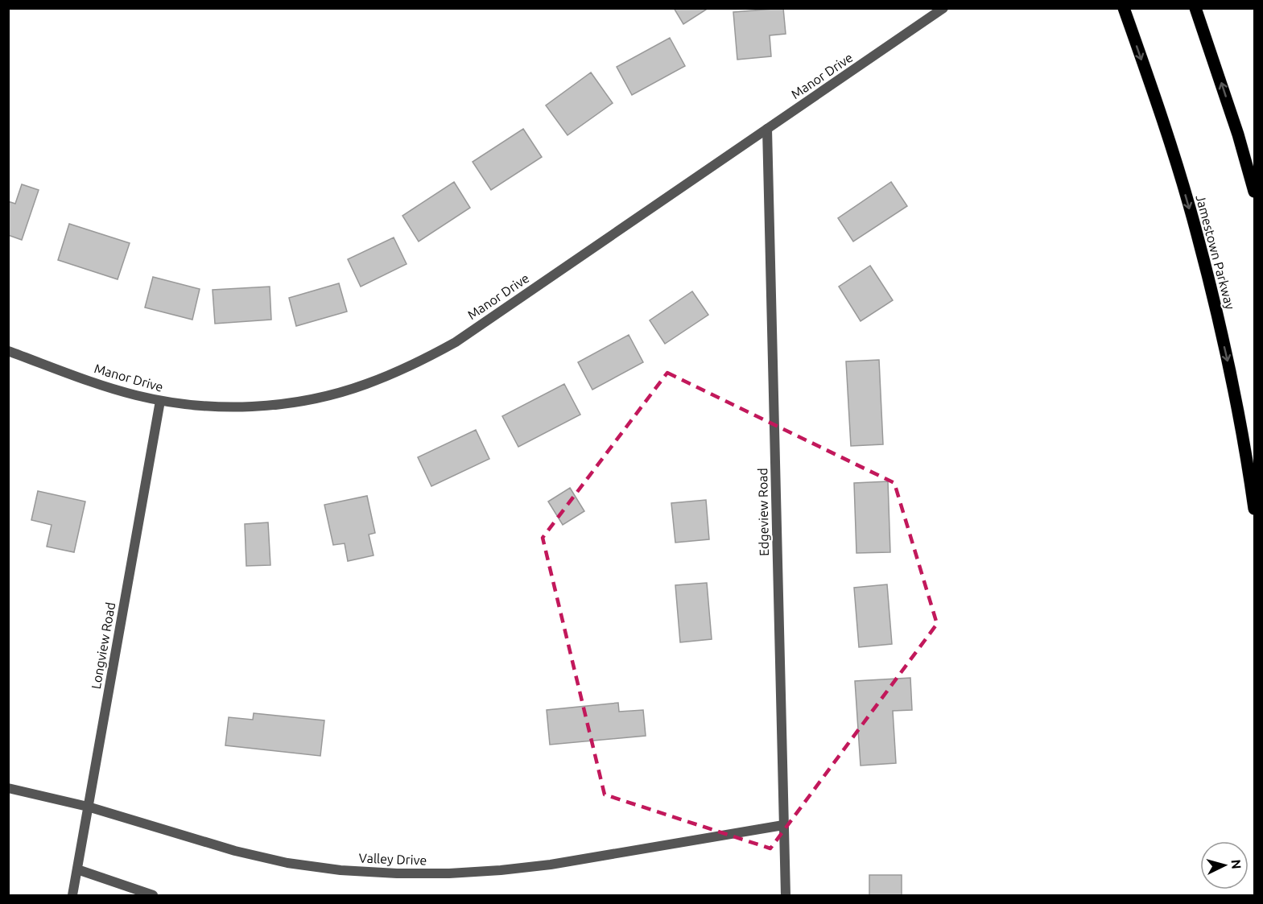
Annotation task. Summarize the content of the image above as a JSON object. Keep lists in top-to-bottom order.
{
  "streets": {
    "main road": ["Jamestown Parkway"],
    "street": [
      "Manor Drive",
      "Edgeview Road",
      "Longview Road",
      "Valley Drive"
    ]
  },
  "crossings": [
    ["Manor Drive", "Edgeview Road"],
    ["Manor Drive", "Longview Road"],
    ["Edgeview Road", "Valley Drive"],
    ["Longview Road", "Valley Drive"]
  ],
  "north": "right"
}
